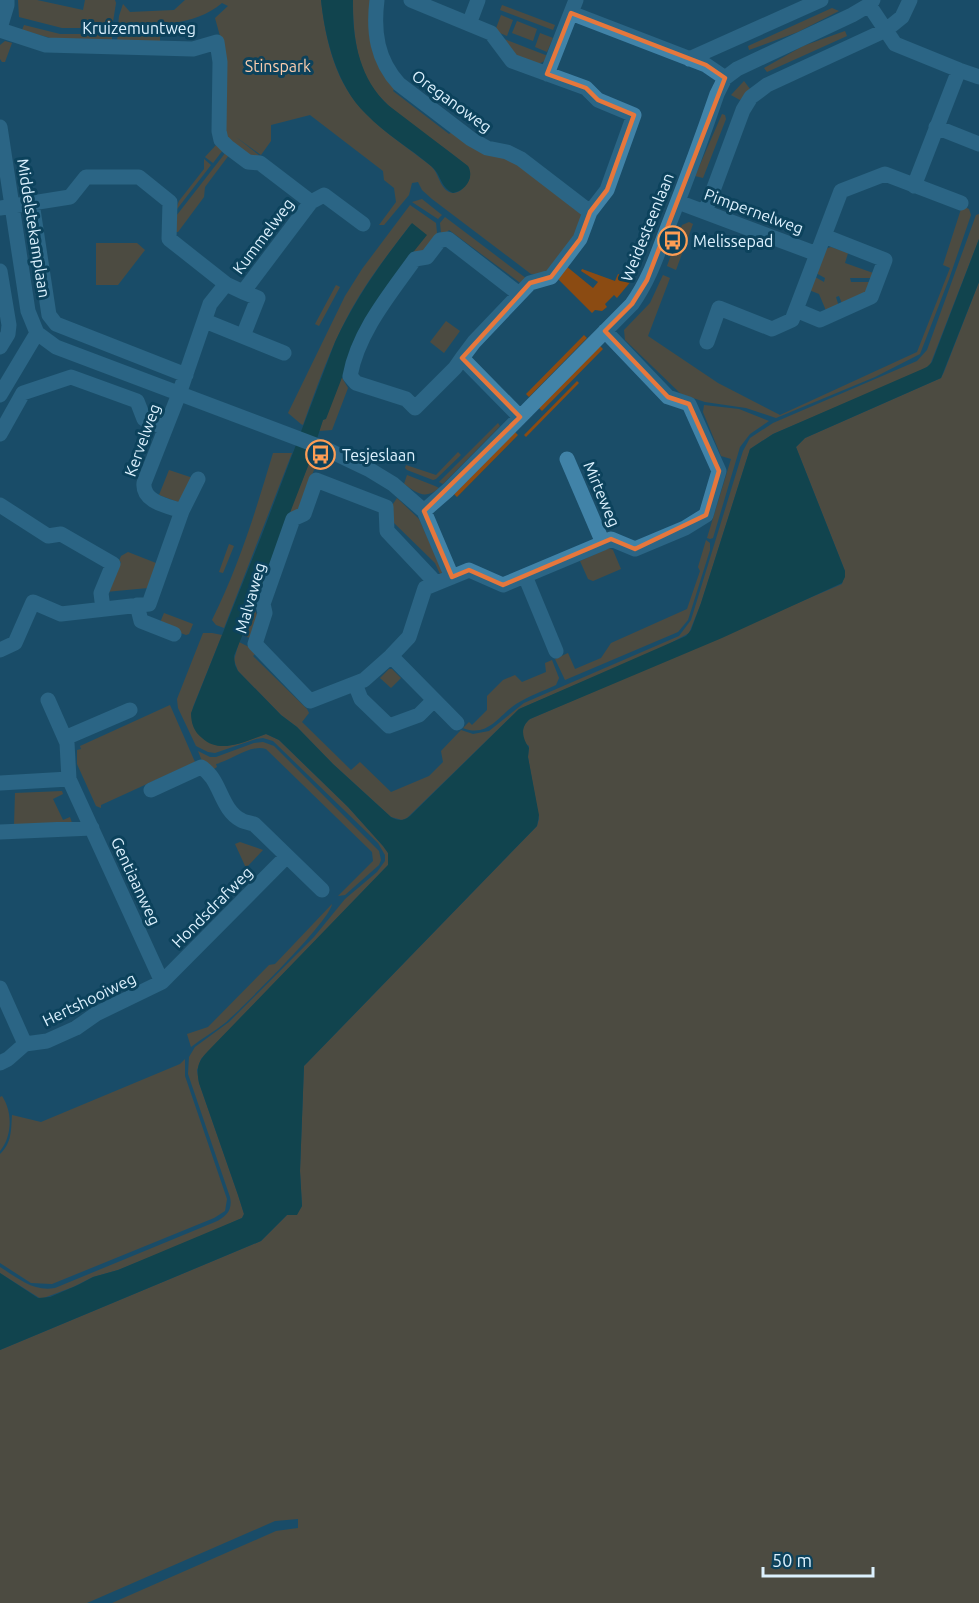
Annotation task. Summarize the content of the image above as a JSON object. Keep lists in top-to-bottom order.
{
  "streets": {
    "street": [
      "Kruizemuntweg",
      "Oreganoweg",
      "Pimpernelweg",
      "Weidesteenlaan",
      "Middelstekamplaan",
      "Kummelweg",
      "Kervelweg",
      "Mirteweg",
      "Malvaweg",
      "Gentiaanweg",
      "Hondsdrafweg",
      "Hertshooiweg"
    ]
  },
  "crossings": [
    ["Kruizemuntweg", "Kummelweg"],
    ["Pimpernelweg", "Weidesteenlaan"],
    ["Weidesteenlaan", "Mirteweg"],
    ["Middelstekamplaan", "Kummelweg"],
    ["Kummelweg", "Kervelweg"],
    ["Gentiaanweg", "Hondsdrafweg"],
    ["Gentiaanweg", "Hertshooiweg"],
    ["Hondsdrafweg", "Hertshooiweg"]
  ],
  "parks": ["Stinspark"],
  "places": {
    "bus stop": ["Melissepad", "Tesjeslaan"]
  },
  "scale_bar": "50 m"
}
